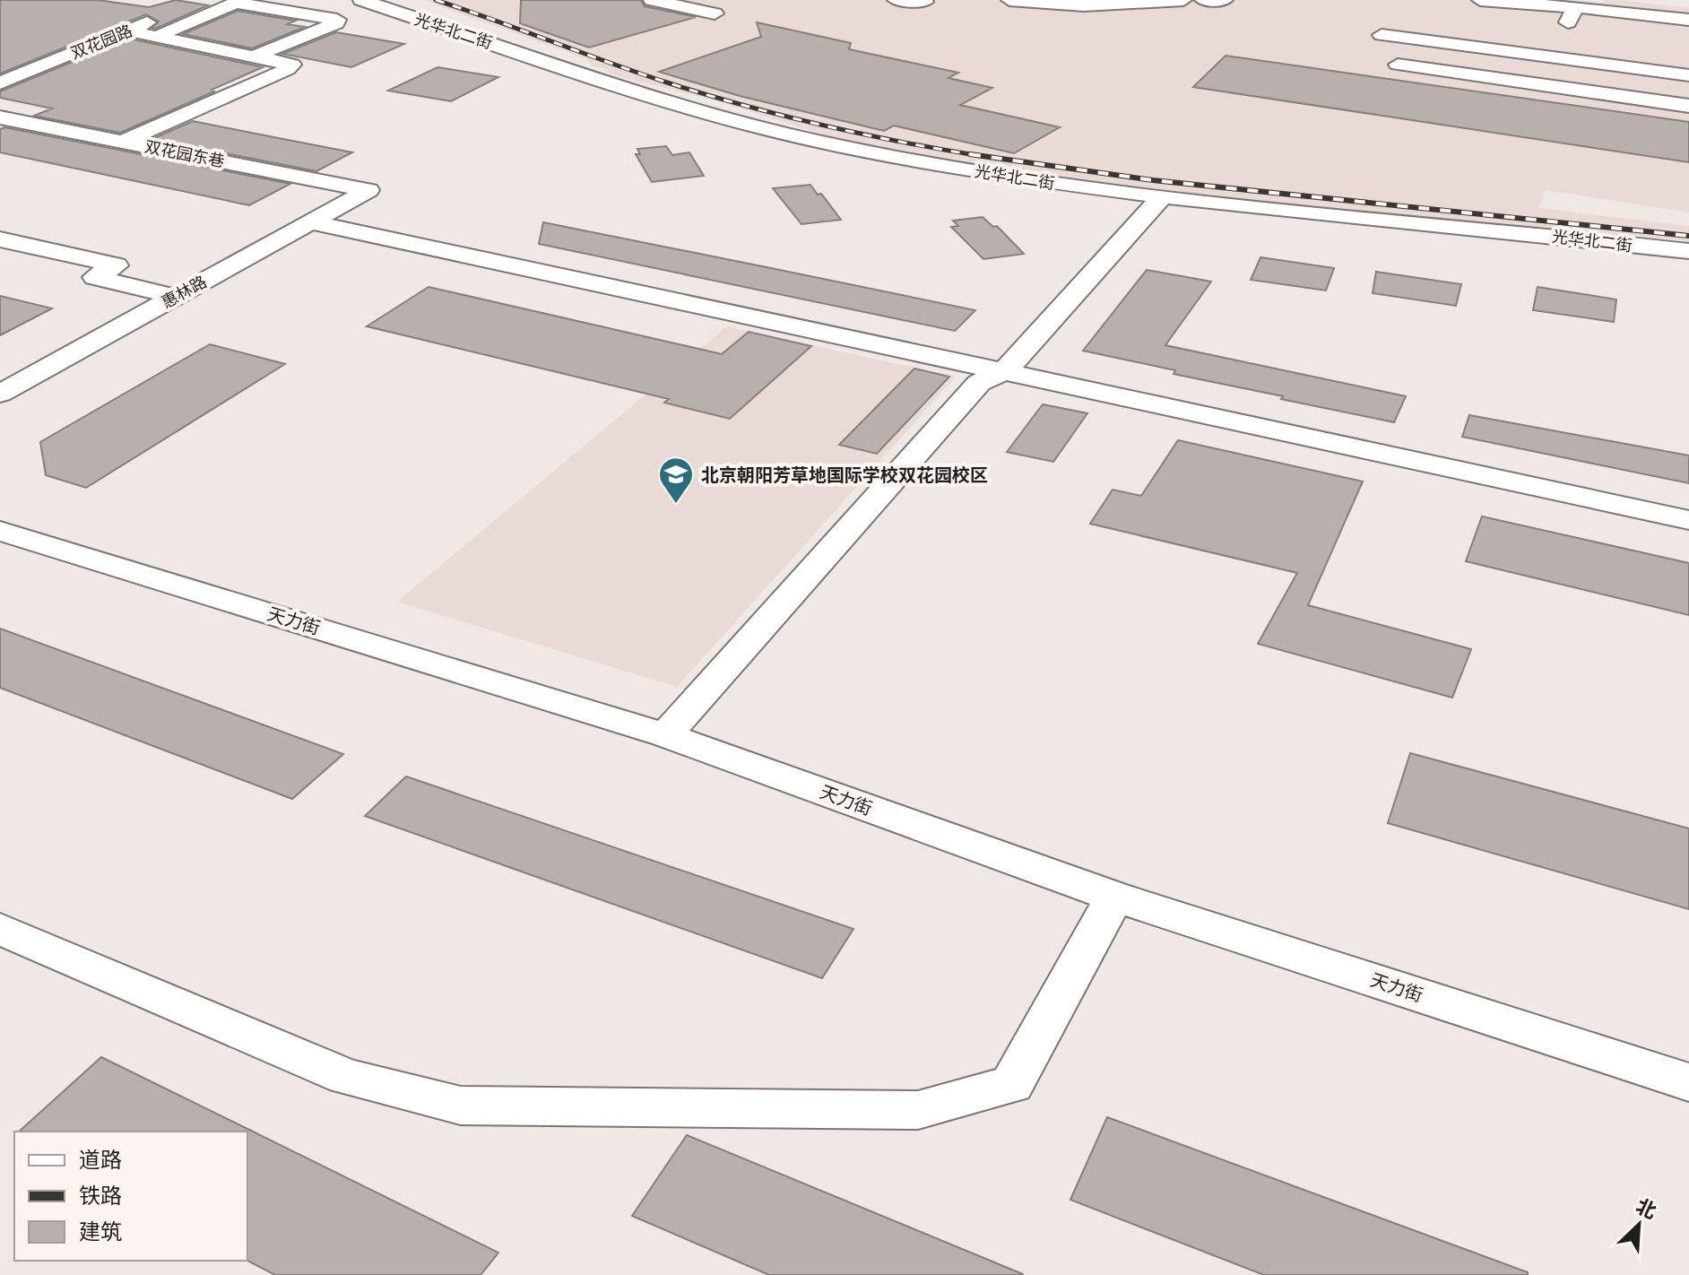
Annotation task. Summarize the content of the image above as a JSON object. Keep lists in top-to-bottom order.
{
  "streets": {
    "street": [
      "光华北二街",
      "双花园路",
      "双花园东巷",
      "惠林路",
      "天力街"
    ]
  },
  "crossings": [
    ["双花园东巷", "惠林路"]
  ],
  "places": {
    "school or university": ["北京朝阳芳草地国际学校双花园校区"]
  },
  "legend": ["道路", "铁路", "建筑"],
  "north": "top right"
}
